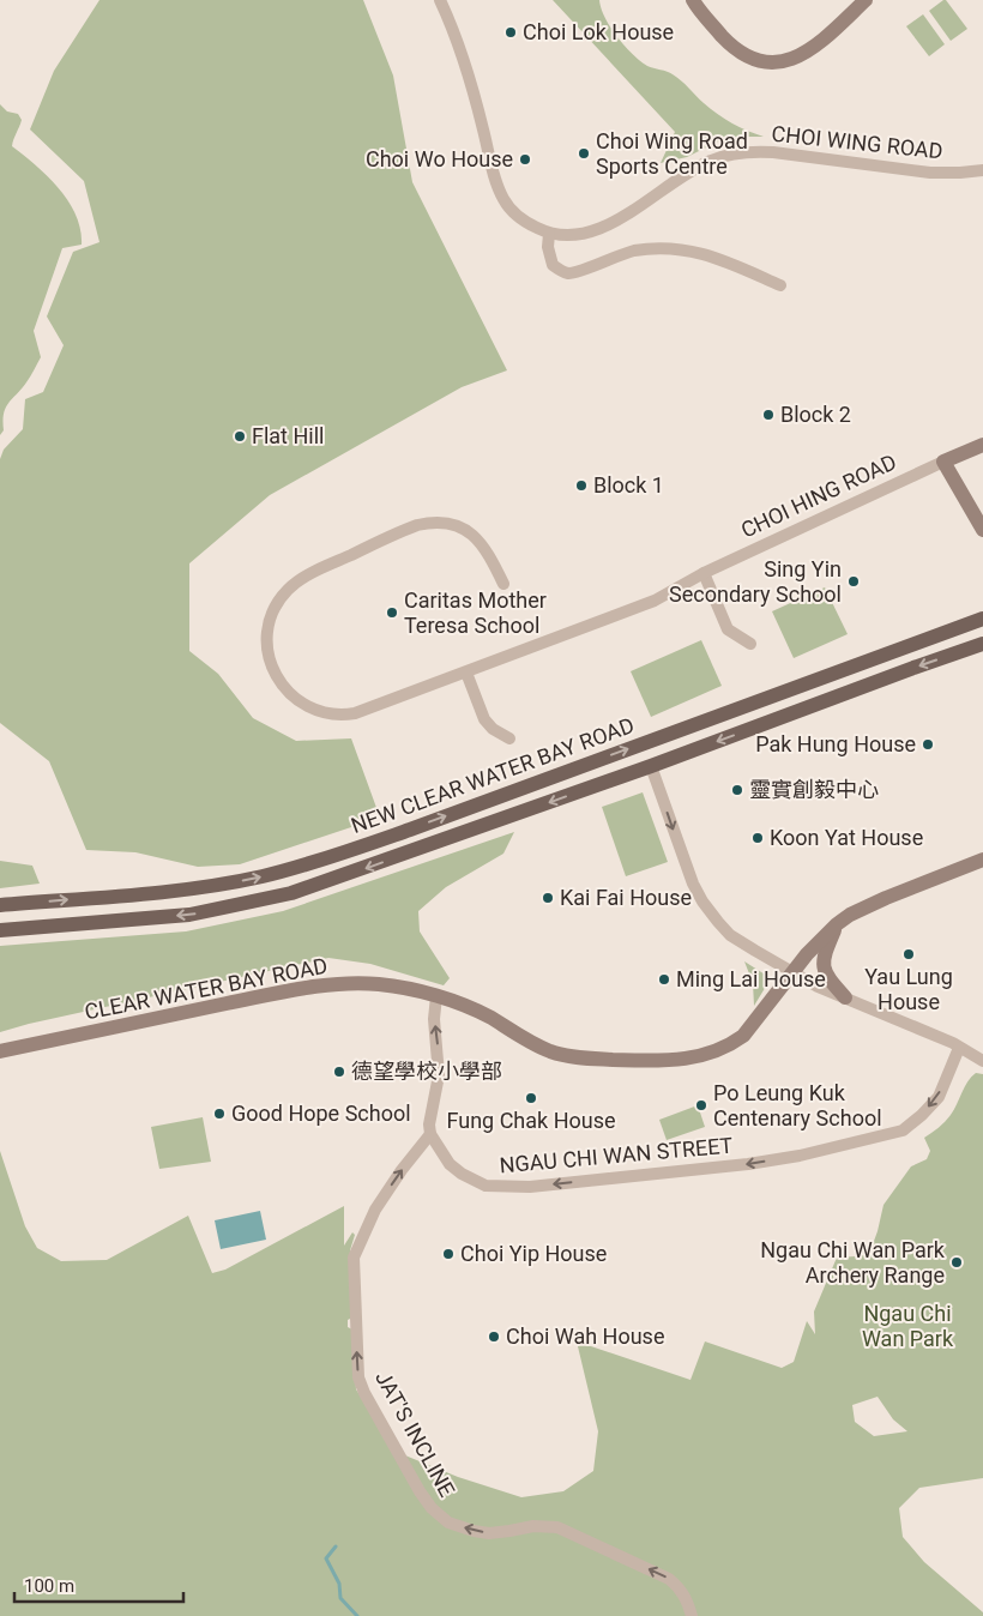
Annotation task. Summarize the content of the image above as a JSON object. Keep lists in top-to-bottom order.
{
  "streets": {
    "main road": ["CHOI HING ROAD", "NEW CLEAR WATER BAY ROAD", "CLEAR WATER BAY ROAD"],
    "street": ["CHOI WING ROAD", "NGAU CHI WAN STREET", "JAT'S INCLINE"]
  },
  "crossings": [
    ["NGAU CHI WAN STREET", "JAT'S INCLINE"]
  ],
  "one_way": ["NGAU CHI WAN STREET"],
  "parks": ["Ngau Chi Wan Park"],
  "places": [
    "Choi Lok House",
    "Choi Wing Road Sports Centre",
    "Choi Wo House",
    "Block 2",
    "Flat Hill",
    "Block 1",
    "Sing Yin Secondary School",
    "Caritas Mother Teresa School",
    "Pak Hung House",
    "靈實創毅中心",
    "Koon Yat House",
    "Kai Fai House",
    "Yau Lung House",
    "Ming Lai House",
    "德望學校小學部",
    "Fung Chak House",
    "Po Leung Kuk Centenary School",
    "Good Hope School",
    "Choi Yip House",
    "Ngau Chi Wan Park Archery Range",
    "Choi Wah House"
  ],
  "scale_bar": "100 m"
}
